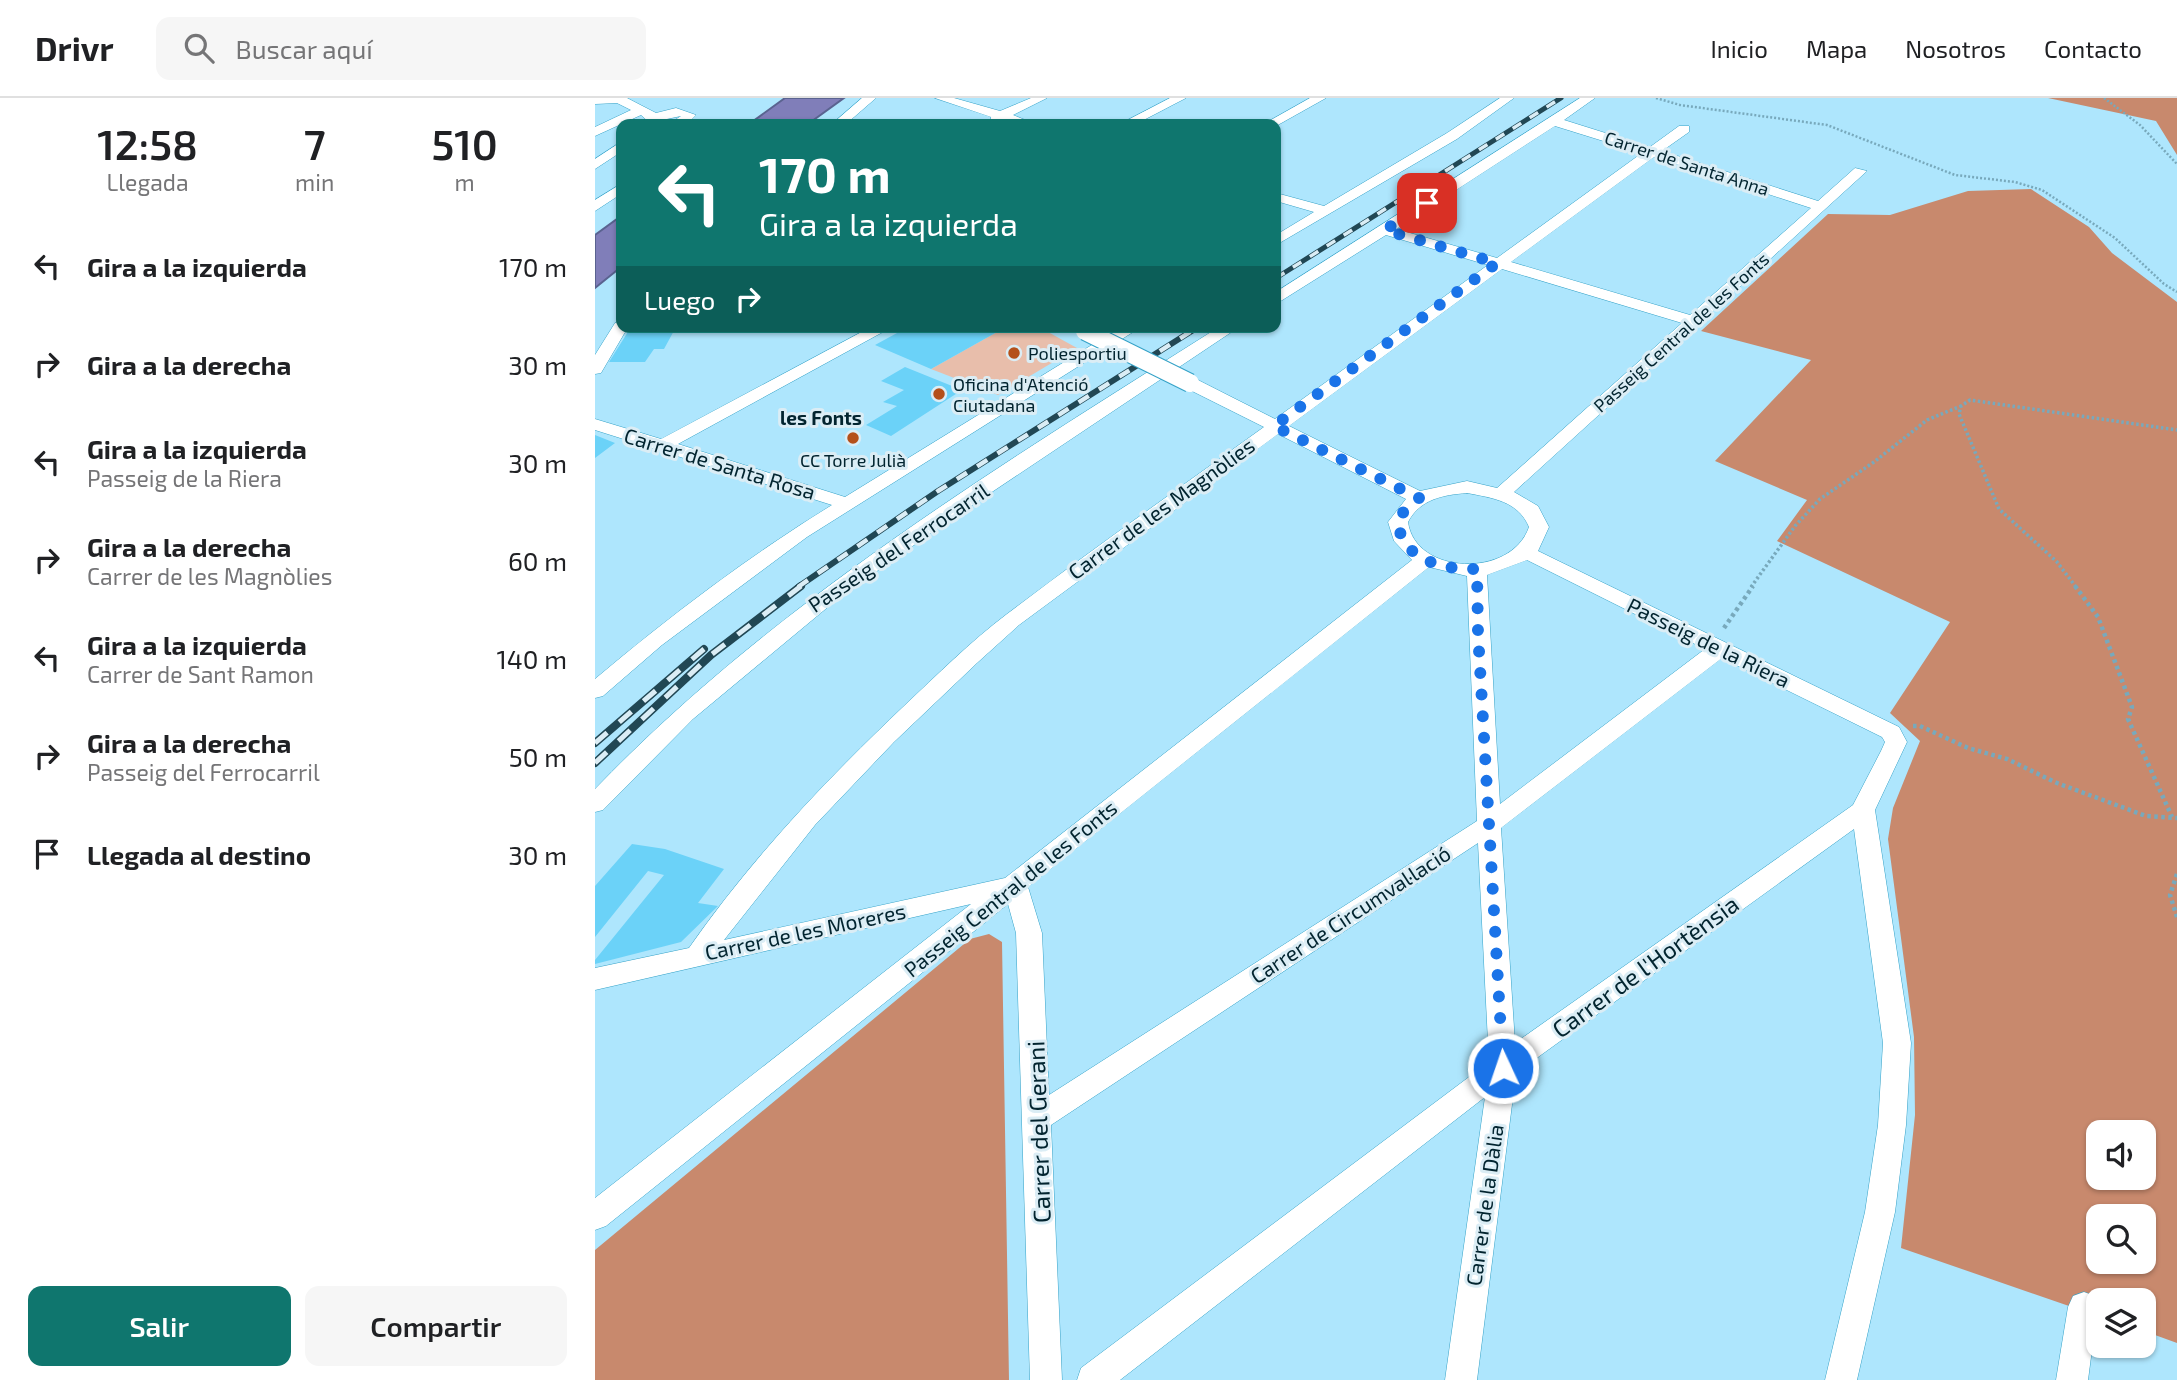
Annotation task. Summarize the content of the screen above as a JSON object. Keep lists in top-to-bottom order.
{
  "streets": {
    "street": [
      "Carrer de Santa Anna",
      "Passeig Central de les Fonts",
      "Carrer de Santa Rosa",
      "Carrer de les Magnòlies",
      "Passeig del Ferrocarril",
      "Passeig de la Riera",
      "Carrer de Circumval·lació",
      "Carrer de les Moreres",
      "Carrer de l'Hortènsia",
      "Carrer del Gerani",
      "Carrer de la Dàlia"
    ]
  },
  "crossings": [
    ["Carrer de Santa Anna", "Passeig Central de les Fonts"],
    ["Carrer de Santa Anna", "Carrer de les Magnòlies"],
    ["Passeig Central de les Fonts", "Passeig de la Riera"],
    ["Passeig Central de les Fonts", "Carrer de les Moreres"],
    ["Passeig Central de les Fonts", "Carrer del Gerani"],
    ["Passeig Central de les Fonts", "Carrer de la Dàlia"],
    ["Carrer de les Magnòlies", "Carrer de les Moreres"],
    ["Passeig de la Riera", "Carrer de Circumval·lació"],
    ["Passeig de la Riera", "Carrer de la Dàlia"],
    ["Carrer de Circumval·lació", "Carrer del Gerani"],
    ["Carrer de Circumval·lació", "Carrer de la Dàlia"],
    ["Carrer de les Moreres", "Carrer del Gerani"],
    ["Carrer de l'Hortènsia", "Carrer de la Dàlia"]
  ],
  "districts": ["les Fonts"],
  "places": ["Poliesportiu", "Oficina d'Atenció Ciutadana", "CC Torre Julià"],
  "page": {
    "header": "Drivr",
    "search": "Buscar aquí",
    "nav": [
      "Inicio",
      "Mapa",
      "Nosotros",
      "Contacto"
    ],
    "eta": [
      "12:58",
      "Llegada",
      "7",
      "min",
      "510",
      "m"
    ],
    "turn": ["170 m", "Gira a la izquierda"],
    "list": [
      {
        "name": "Gira a la izquierda",
        "value": "170 m"
      },
      {
        "name": "Gira a la derecha",
        "value": "30 m"
      },
      {
        "name": "Gira a la izquierda",
        "note": "Passeig de la Riera",
        "value": "30 m"
      },
      {
        "name": "Gira a la derecha",
        "note": "Carrer de les Magnòlies",
        "value": "60 m"
      },
      {
        "name": "Gira a la izquierda",
        "note": "Carrer de Sant Ramon",
        "value": "140 m"
      },
      {
        "name": "Gira a la derecha",
        "note": "Passeig del Ferrocarril",
        "value": "50 m"
      },
      {
        "name": "Llegada al destino",
        "value": "30 m"
      }
    ],
    "then": "Luego",
    "buttons": ["Salir", "Compartir"]
  }
}
